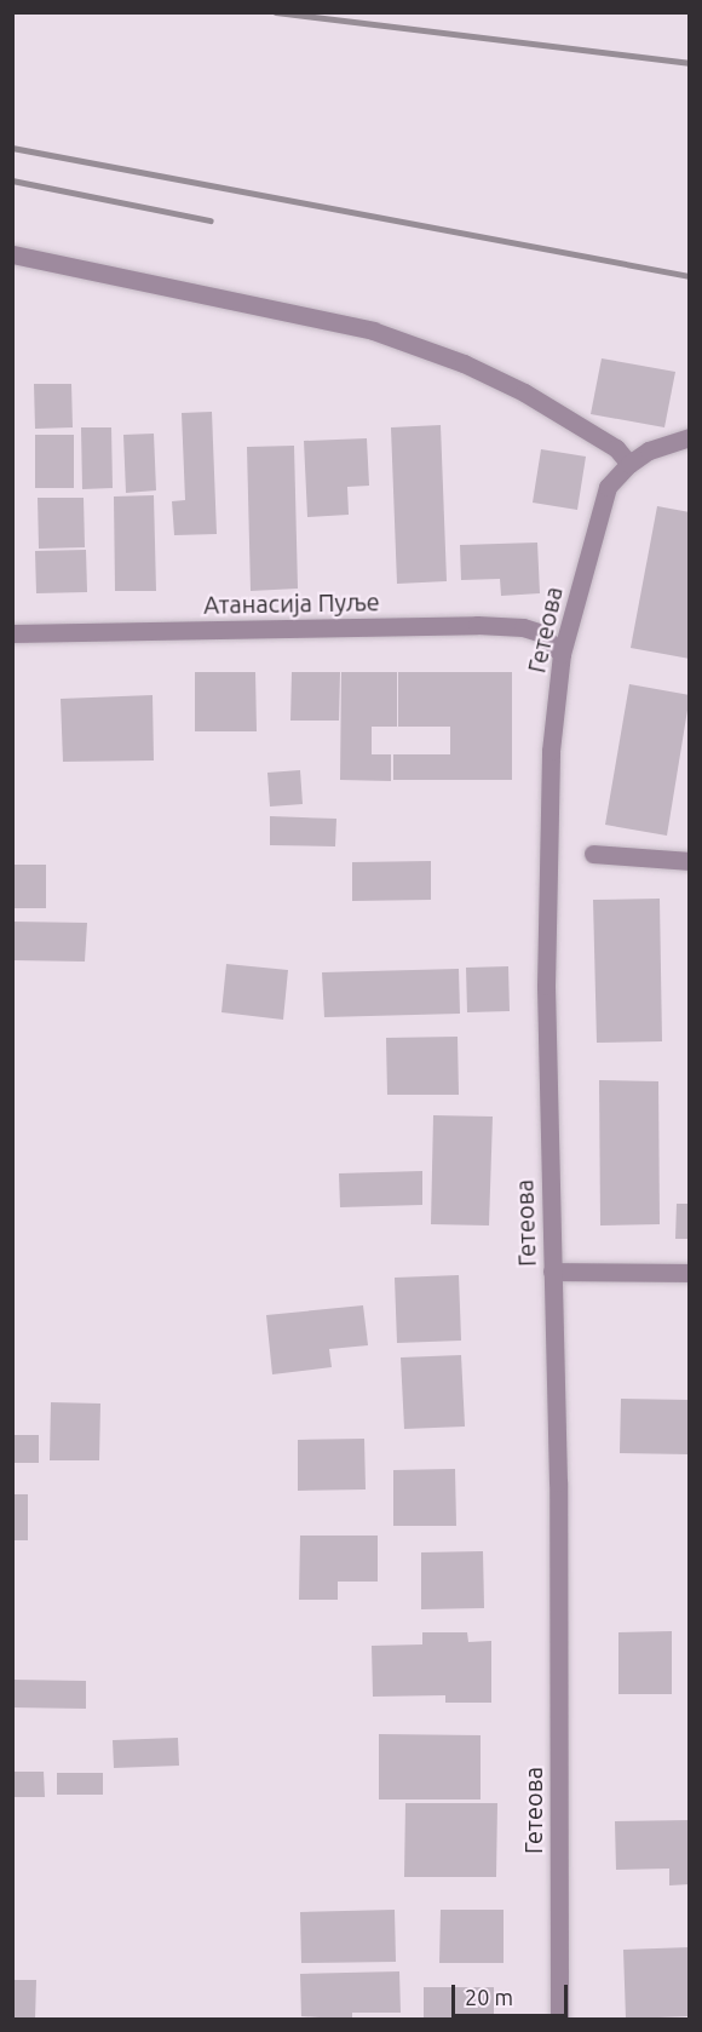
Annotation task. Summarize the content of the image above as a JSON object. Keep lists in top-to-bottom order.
{
  "streets": {
    "street": ["Атанасија Пуље", "Гетеова"]
  },
  "crossings": [
    ["Атанасија Пуље", "Гетеова"]
  ],
  "scale_bar": "20 m"
}
